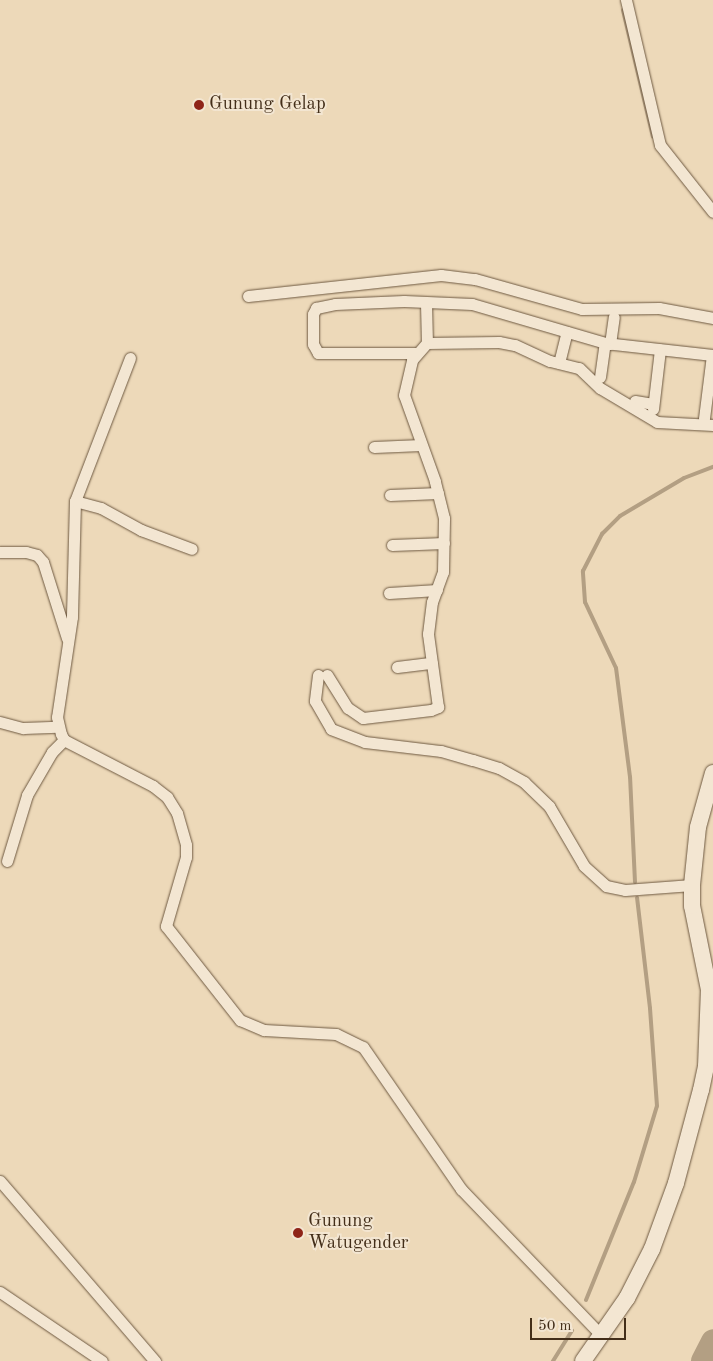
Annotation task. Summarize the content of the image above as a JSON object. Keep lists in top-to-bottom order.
{
  "places": ["Gunung Gelap", "Gunung Watugender"],
  "scale_bar": "50 m"
}
